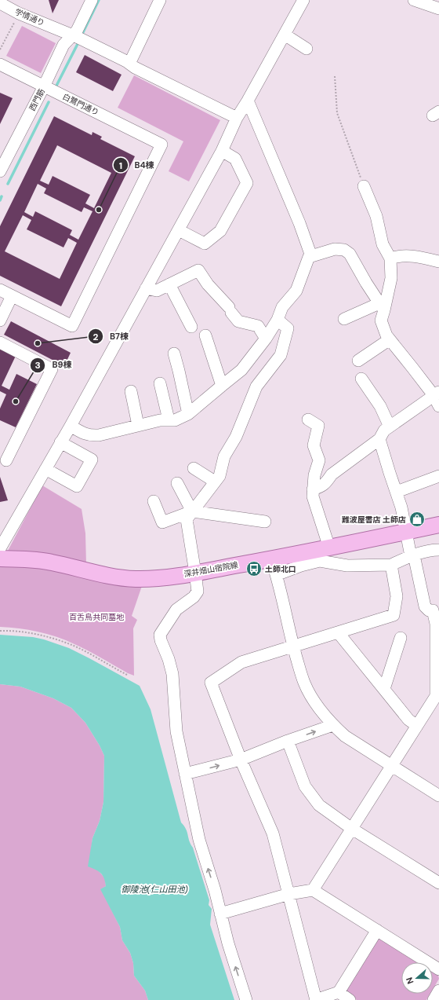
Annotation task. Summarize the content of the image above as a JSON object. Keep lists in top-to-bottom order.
{
  "streets": {
    "main road": ["深井畑山宿院線"],
    "street": ["学情通り", "西門筋", "白鷺門通り"]
  },
  "crossings": [
    ["学情通り", "西門筋"],
    ["西門筋", "白鷺門通り"]
  ],
  "water": ["御陵池(仁山田池)"],
  "parks": ["百舌鳥共同墓地"],
  "places": {
    "other": ["B4棟", "B7棟", "B9棟"],
    "shop": ["難波屋書店 土師店"],
    "bus stop": ["土師北口"]
  },
  "north": "left"
}
